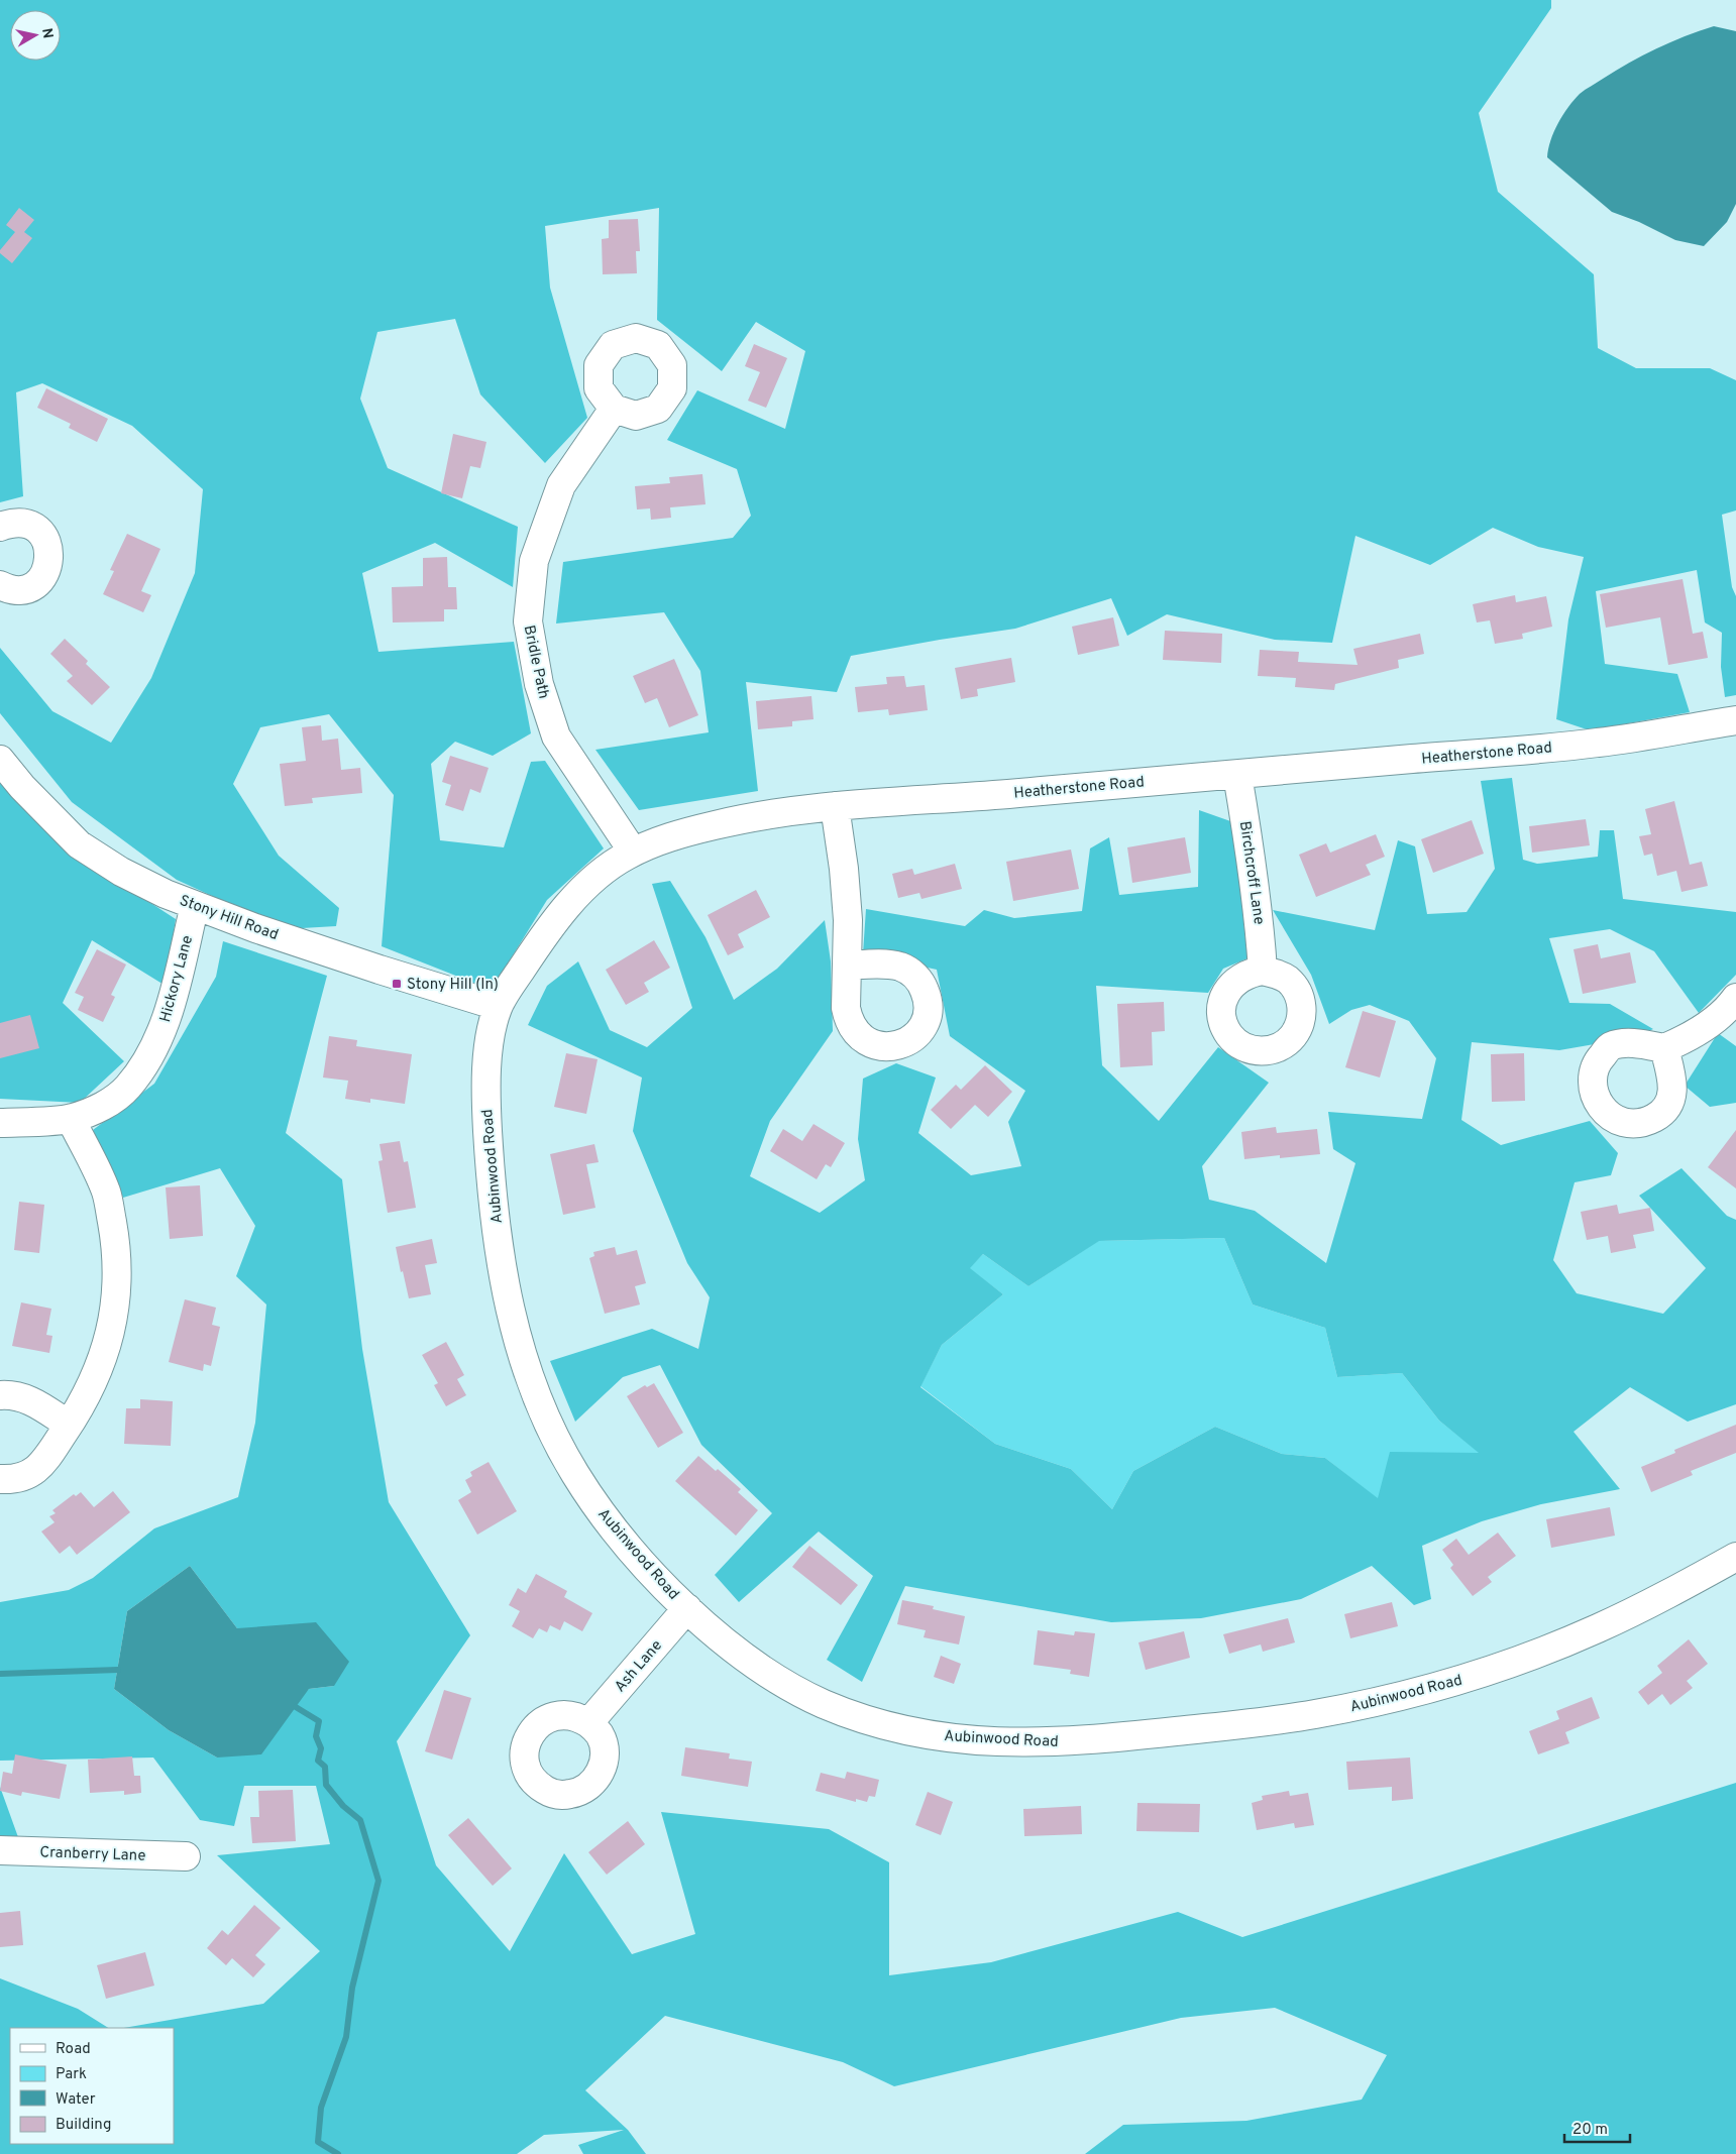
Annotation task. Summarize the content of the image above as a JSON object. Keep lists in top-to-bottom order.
{
  "streets": {
    "street": [
      "Bridle Path",
      "Heatherstone Road",
      "Birchcroff Lane",
      "Stony Hill Road",
      "Hickory Lane",
      "Aubinwood Road",
      "Ash Lane",
      "Cranberry Lane"
    ]
  },
  "crossings": [
    ["Bridle Path", "Heatherstone Road"],
    ["Heatherstone Road", "Birchcroff Lane"],
    ["Heatherstone Road", "Stony Hill Road"],
    ["Heatherstone Road", "Aubinwood Road"],
    ["Stony Hill Road", "Hickory Lane"],
    ["Stony Hill Road", "Aubinwood Road"],
    ["Aubinwood Road", "Ash Lane"]
  ],
  "places": {
    "transit": ["Stony Hill (In)"]
  },
  "legend": [
    "Road",
    "Park",
    "Water",
    "Building"
  ],
  "scale_bar": "20 m",
  "north": "right"
}
